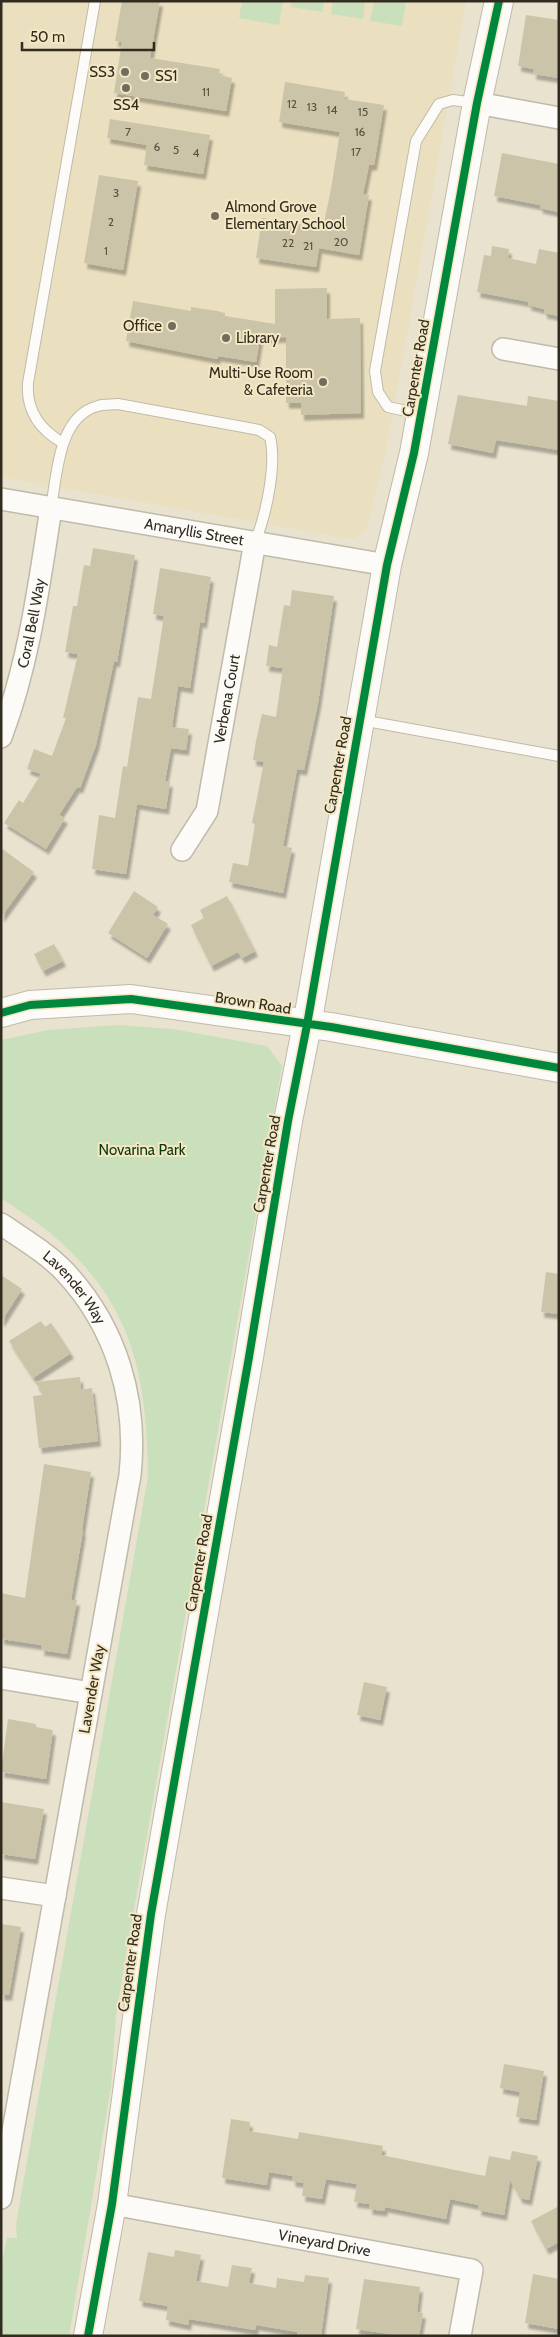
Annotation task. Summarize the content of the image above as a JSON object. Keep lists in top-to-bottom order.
{
  "streets": {
    "street": [
      "Carpenter Road",
      "Amaryllis Street",
      "Coral Bell Way",
      "Verbena Court",
      "Brown Road",
      "Lavender Way",
      "Vineyard Drive"
    ]
  },
  "crossings": [
    ["Carpenter Road", "Amaryllis Street"],
    ["Carpenter Road", "Brown Road"],
    ["Carpenter Road", "Vineyard Drive"],
    ["Amaryllis Street", "Coral Bell Way"],
    ["Amaryllis Street", "Verbena Court"]
  ],
  "parks": ["Novarina Park"],
  "places": [
    "SS3",
    "SS1",
    "SS4",
    "Almond Grove Elementary School",
    "Office",
    "Library",
    "Multi-Use Room & Cafeteria"
  ],
  "house_numbers": [
    "11",
    "12",
    "13",
    "14",
    "15",
    "7",
    "16",
    "6",
    "5",
    "17",
    "4",
    "3",
    "2",
    "20",
    "22",
    "21",
    "1"
  ],
  "scale_bar": "50 m"
}
